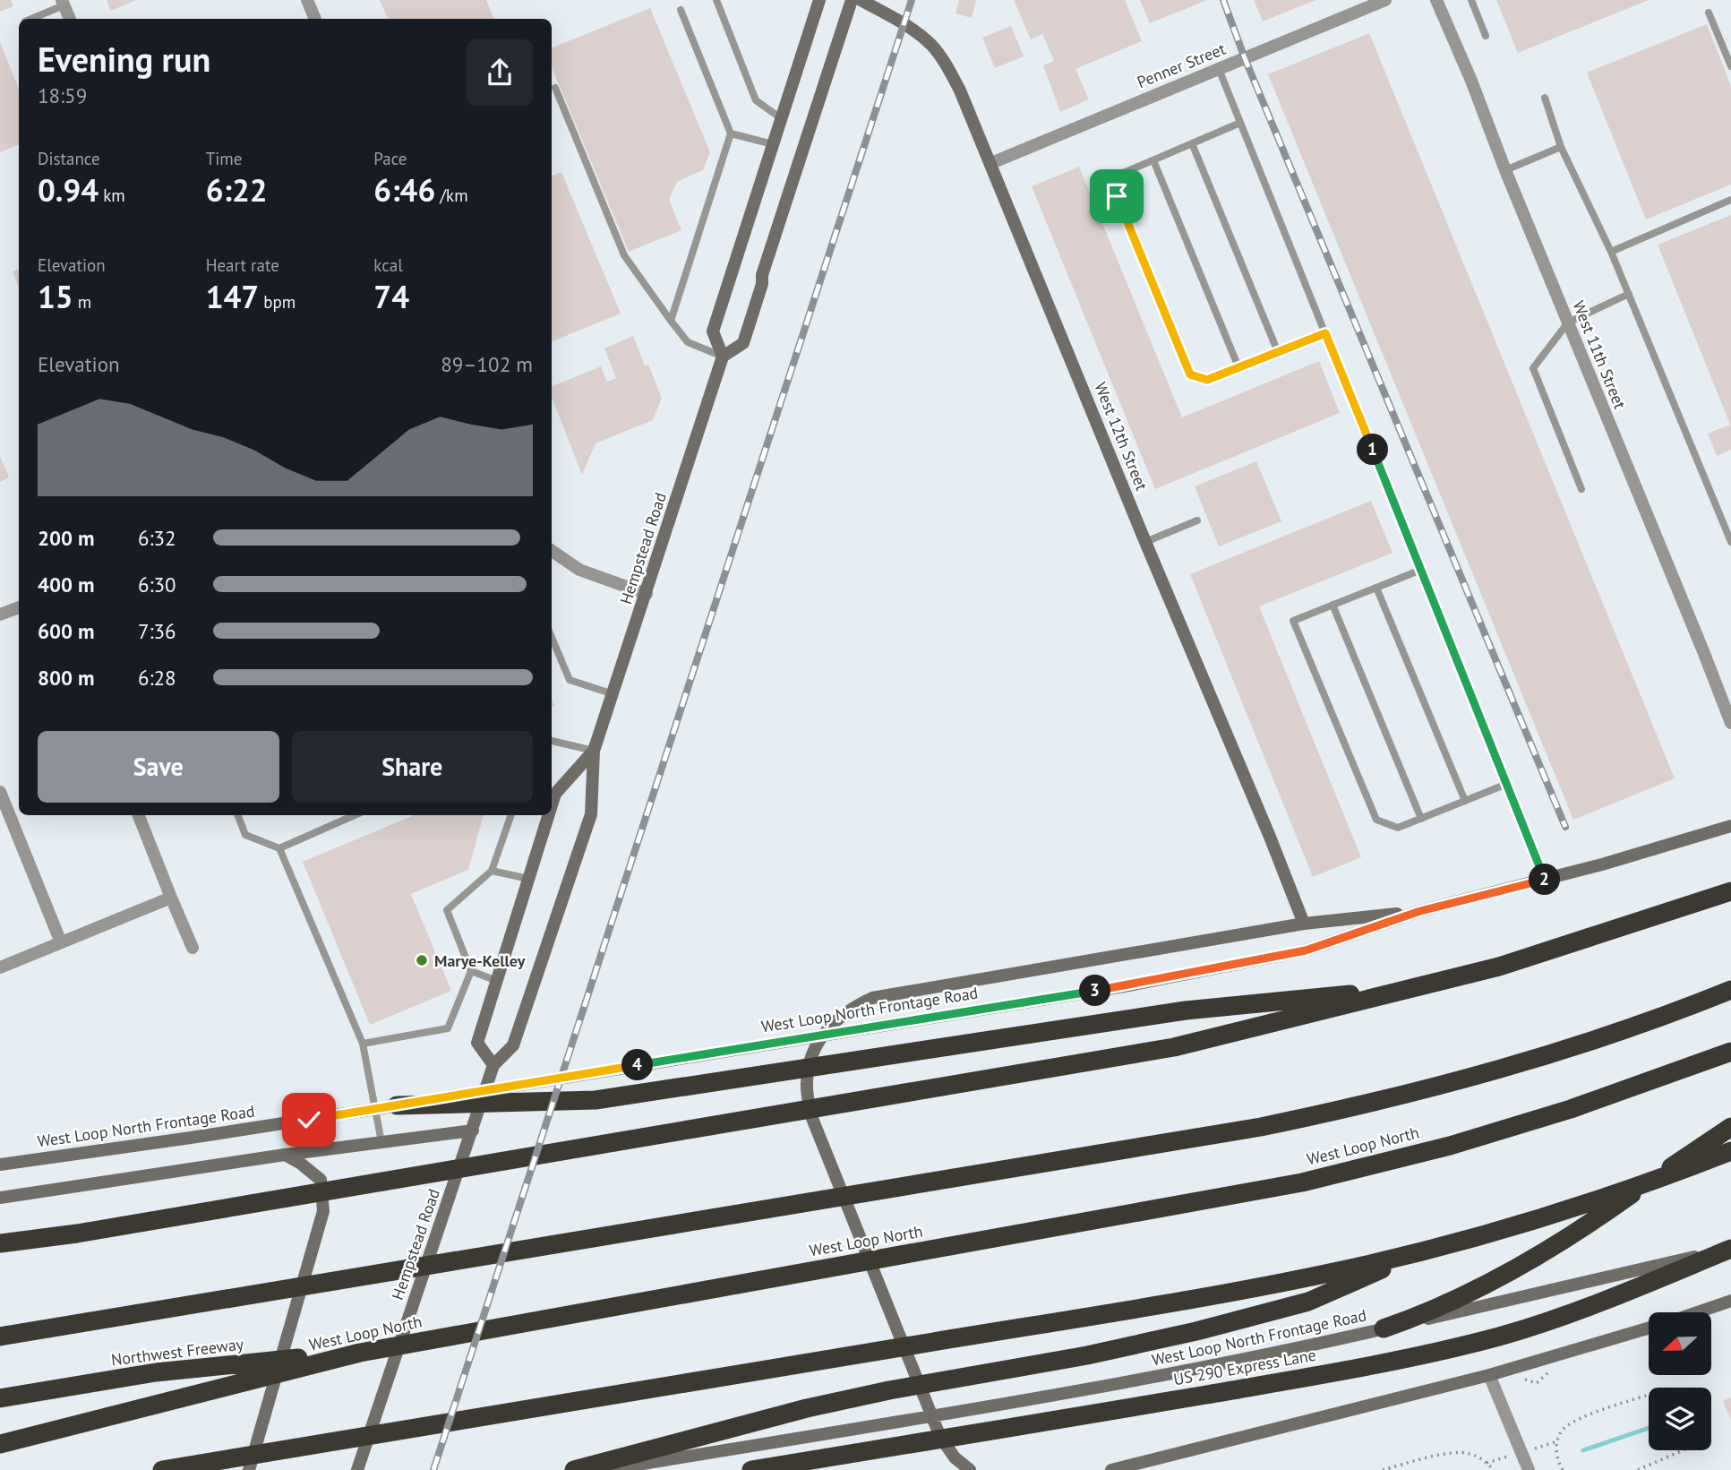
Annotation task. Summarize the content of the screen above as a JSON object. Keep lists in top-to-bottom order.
{
  "streets": {
    "highway": ["West Loop North", "Northwest Freeway", "US 290 Express Lane"],
    "main road": ["West 12th Street", "Hempstead Road", "West Loop North Frontage Road"],
    "street": ["Penner Street", "West 11th Street"]
  },
  "crossings": [
    ["Penner Street", "West 12th Street"],
    ["West Loop North Frontage Road", "US 290 Express Lane"],
    ["West Loop North", "Northwest Freeway"]
  ],
  "places": ["Marye-Kelley"],
  "north": "left",
  "page": {
    "heading": ["Evening run", "18:59"],
    "stats": [
      ["Distance", "0.94 km"],
      ["Time", "6:22"],
      ["Pace", "6:46 /km"],
      ["Elevation", "15 m"],
      ["Heart rate", "147 bpm"],
      ["kcal", "74"]
    ],
    "chart": ["Elevation", "89–102 m"],
    "pins": [
      "1",
      "2",
      "3",
      "4"
    ],
    "list": [
      {
        "name": "200 m",
        "note": "6:32"
      },
      {
        "name": "400 m",
        "note": "6:30"
      },
      {
        "name": "600 m",
        "note": "7:36"
      },
      {
        "name": "800 m",
        "note": "6:28"
      }
    ],
    "buttons": ["Save", "Share"]
  }
}
